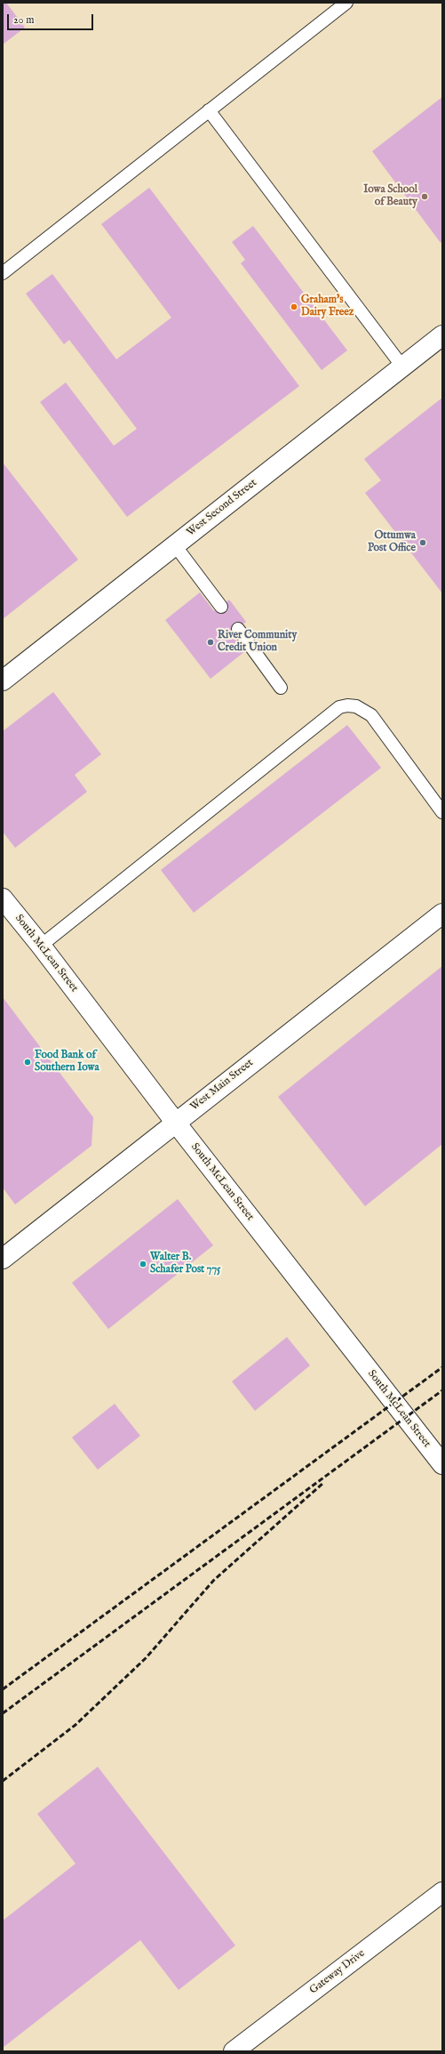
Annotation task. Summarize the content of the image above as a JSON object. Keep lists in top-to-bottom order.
{
  "streets": {
    "main road": [
      "West Second Street",
      "South McLean Street",
      "West Main Street",
      "Gateway Drive"
    ]
  },
  "crossings": [
    ["South McLean Street", "West Main Street"]
  ],
  "places": [
    "Iowa School of Beauty",
    "Graham's Dairy Freez",
    "Ottumwa Post Office",
    "River Community Credit Union",
    "Food Bank of Southern Iowa",
    "Walter B. Schafer Post 775"
  ],
  "scale_bar": "20 m"
}
